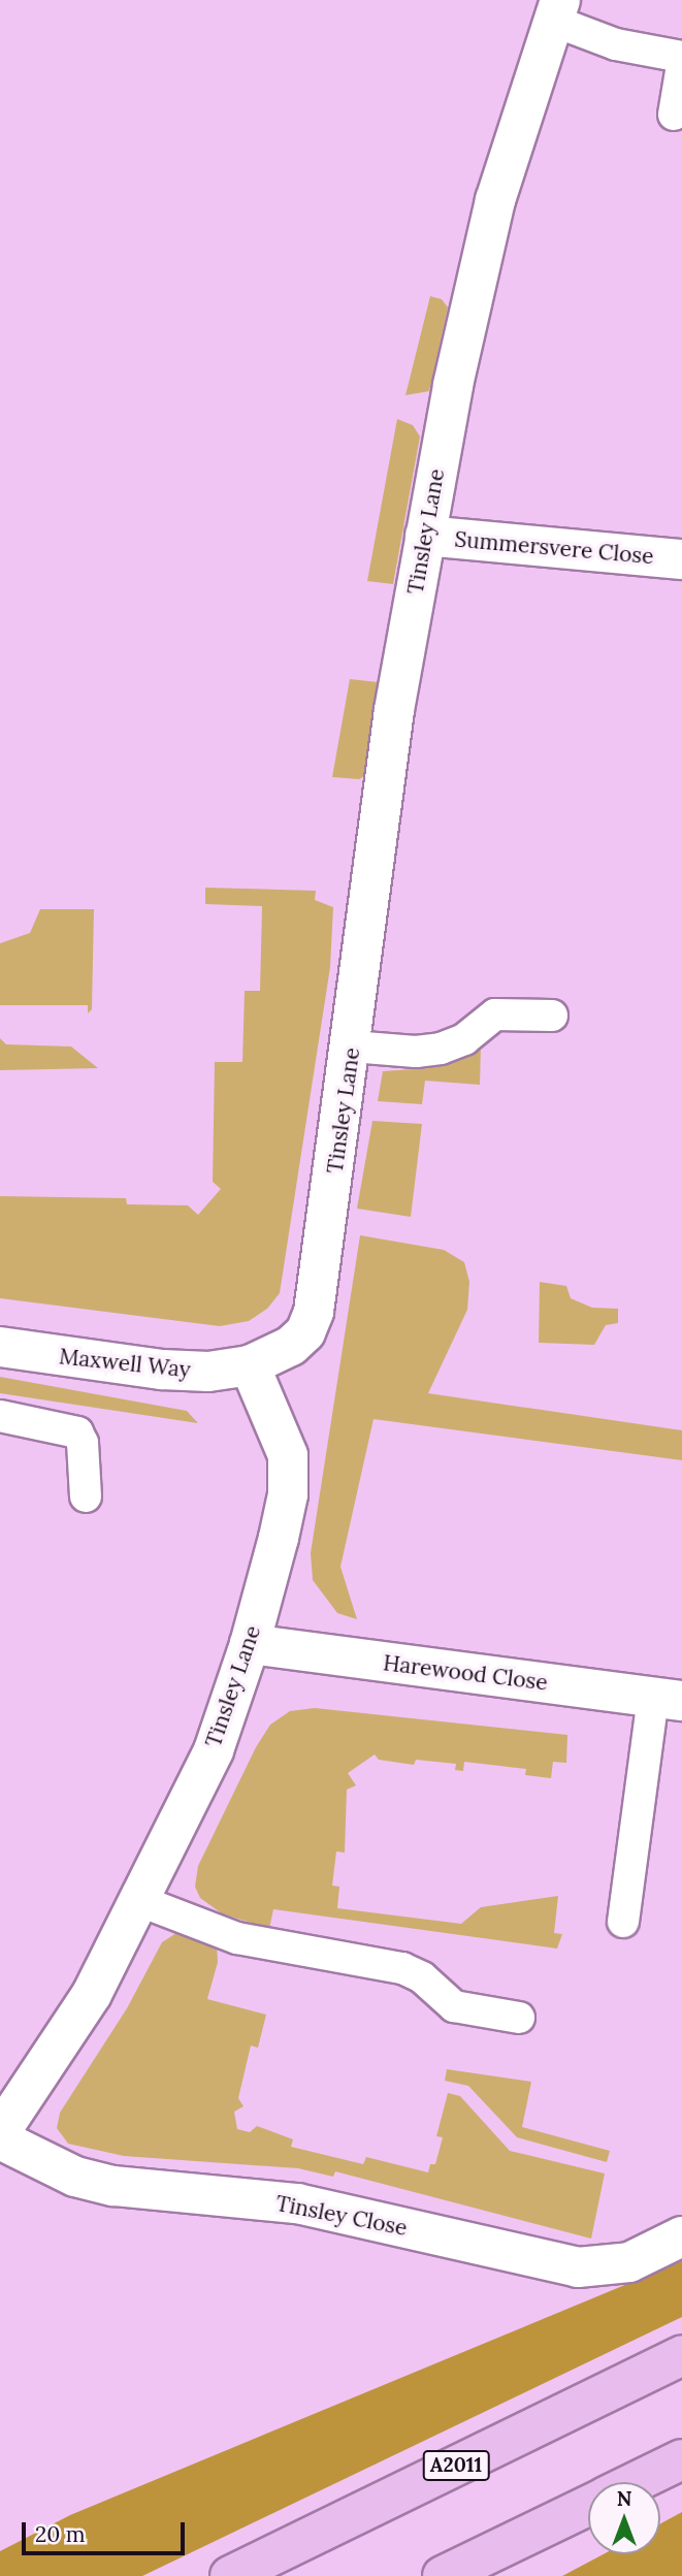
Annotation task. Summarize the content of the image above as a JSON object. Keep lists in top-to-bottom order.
{
  "streets": {
    "main road": ["A2011"],
    "street": [
      "Tinsley Lane",
      "Summersvere Close",
      "Maxwell Way",
      "Harewood Close",
      "Tinsley Close"
    ]
  },
  "crossings": [
    ["Tinsley Lane", "Summersvere Close"],
    ["Tinsley Lane", "Maxwell Way"],
    ["Tinsley Lane", "Harewood Close"]
  ],
  "scale_bar": "20 m",
  "north": "top"
}
